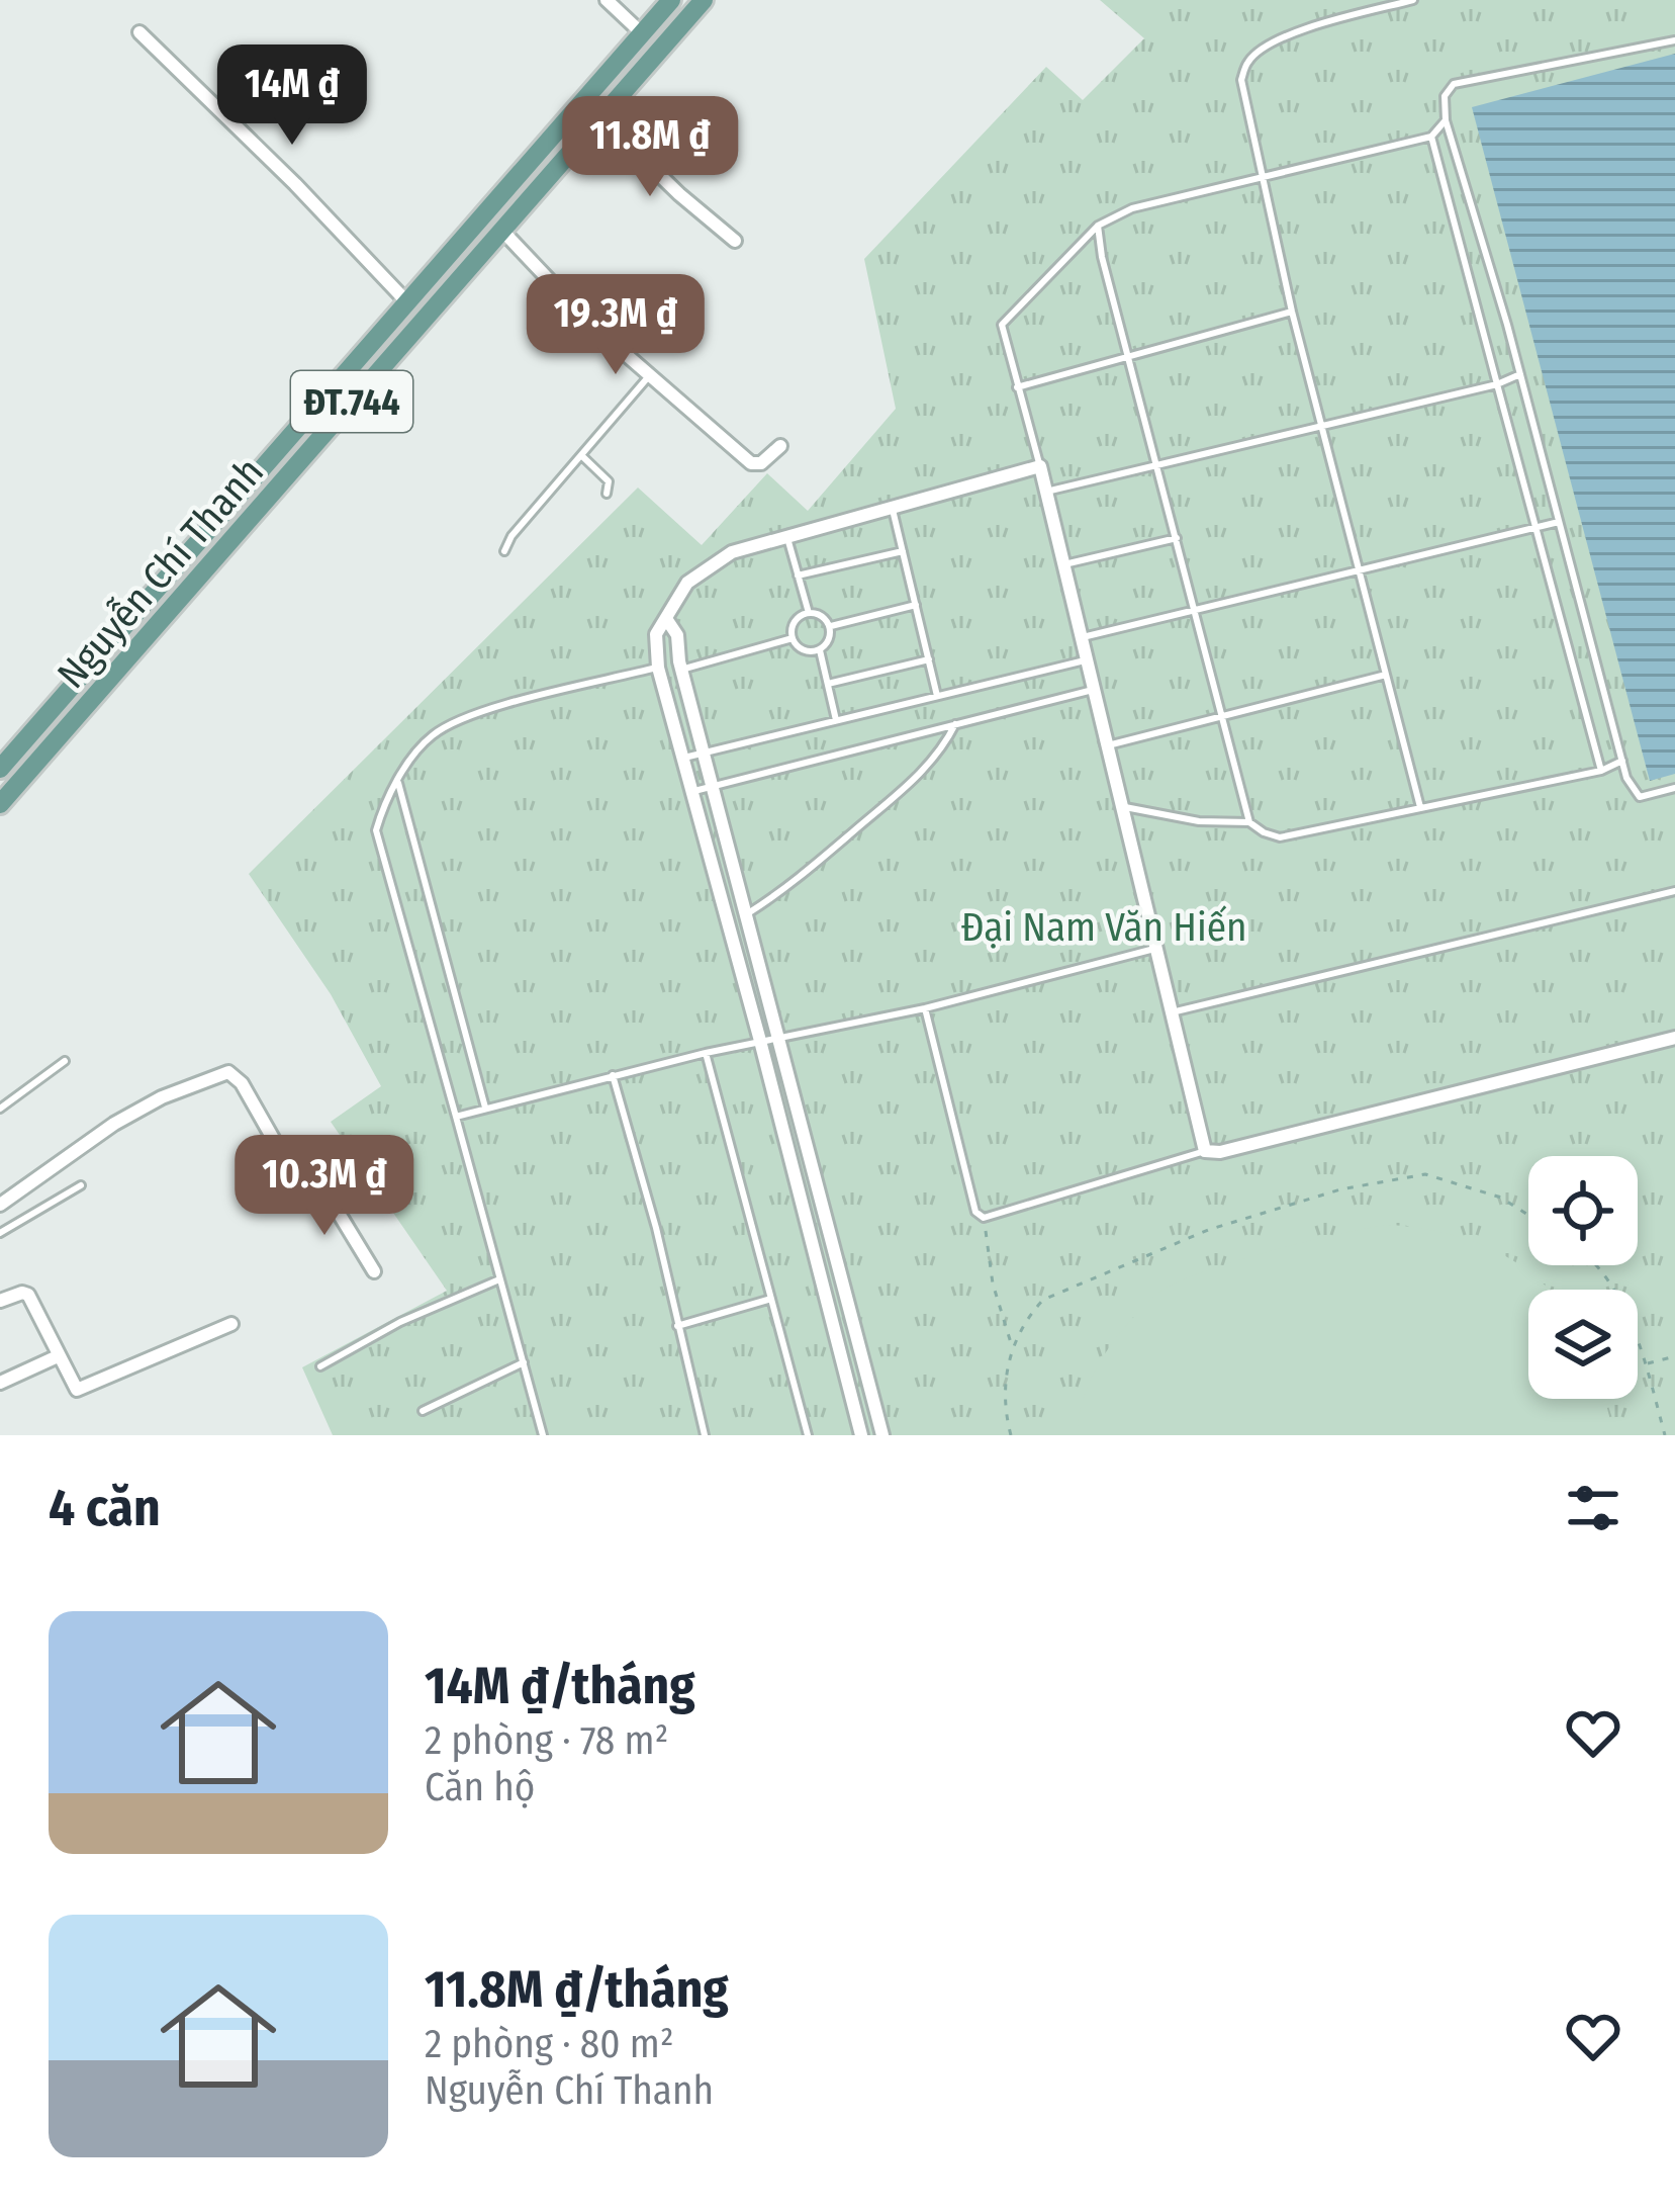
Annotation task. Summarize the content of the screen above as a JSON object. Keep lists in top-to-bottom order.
{
  "streets": {
    "main road": ["ĐT.744", "Nguyễn Chí Thanh"]
  },
  "parks": ["Đại Nam Văn Hiến"],
  "page": {
    "price": [
      "14M ₫",
      "11.8M ₫",
      "19.3M ₫",
      "10.3M ₫"
    ],
    "heading": "4 căn",
    "list": [
      {
        "name": "14M ₫/tháng",
        "note": "2 phòng · 78 m² · Căn hộ"
      },
      {
        "name": "11.8M ₫/tháng",
        "note": "2 phòng · 80 m² · Nguyễn Chí Thanh"
      }
    ]
  }
}
